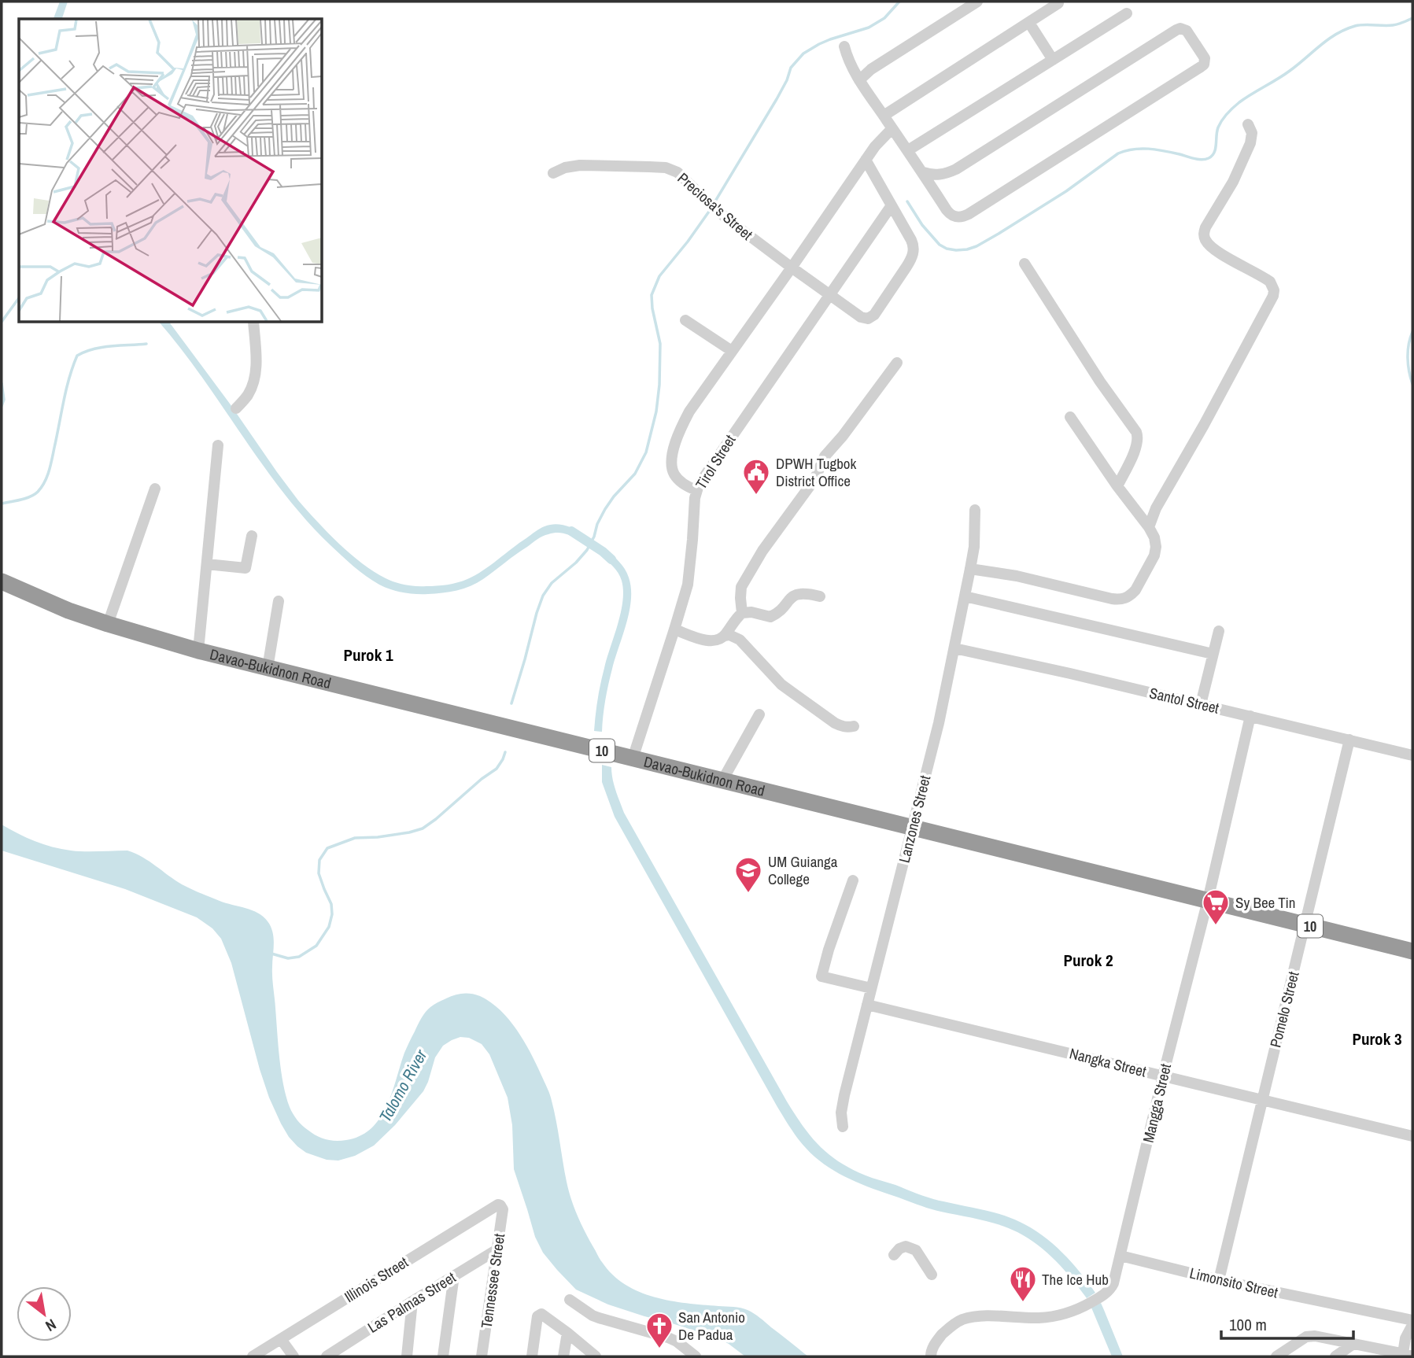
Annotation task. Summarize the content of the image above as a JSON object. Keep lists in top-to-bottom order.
{
  "streets": {
    "highway": ["Davao-Bukidnon Road", "10"],
    "street": [
      "Preciosa's Street",
      "Tirol Street",
      "Santol Street",
      "Lanzones Street",
      "Pomelo Street",
      "Nangka Street",
      "Mangga Street",
      "Illinois Street",
      "Tennessee Street",
      "Limonsito Street",
      "Las Palmas Street"
    ]
  },
  "crossings": [
    ["Preciosa's Street", "Tirol Street"],
    ["Tirol Street", "Davao-Bukidnon Road"],
    ["Davao-Bukidnon Road", "Lanzones Street"],
    ["Davao-Bukidnon Road", "Pomelo Street"],
    ["Davao-Bukidnon Road", "Mangga Street"],
    ["Santol Street", "Lanzones Street"],
    ["Santol Street", "Pomelo Street"],
    ["Santol Street", "Mangga Street"],
    ["Lanzones Street", "Nangka Street"],
    ["Pomelo Street", "Nangka Street"],
    ["Pomelo Street", "Limonsito Street"],
    ["Nangka Street", "Mangga Street"],
    ["Mangga Street", "Limonsito Street"],
    ["Illinois Street", "Tennessee Street"],
    ["Tennessee Street", "Las Palmas Street"]
  ],
  "districts": ["Purok 1", "Purok 2", "Purok 3"],
  "water": ["Talomo River"],
  "places": {
    "public building": ["DPWH Tugbok District Office"],
    "school or university": ["UM Guianga College"],
    "supermarket": ["Sy Bee Tin"],
    "restaurant": ["The Ice Hub"],
    "church": ["San Antonio De Padua"]
  },
  "scale_bar": "100 m",
  "north": "bottom right"
}
